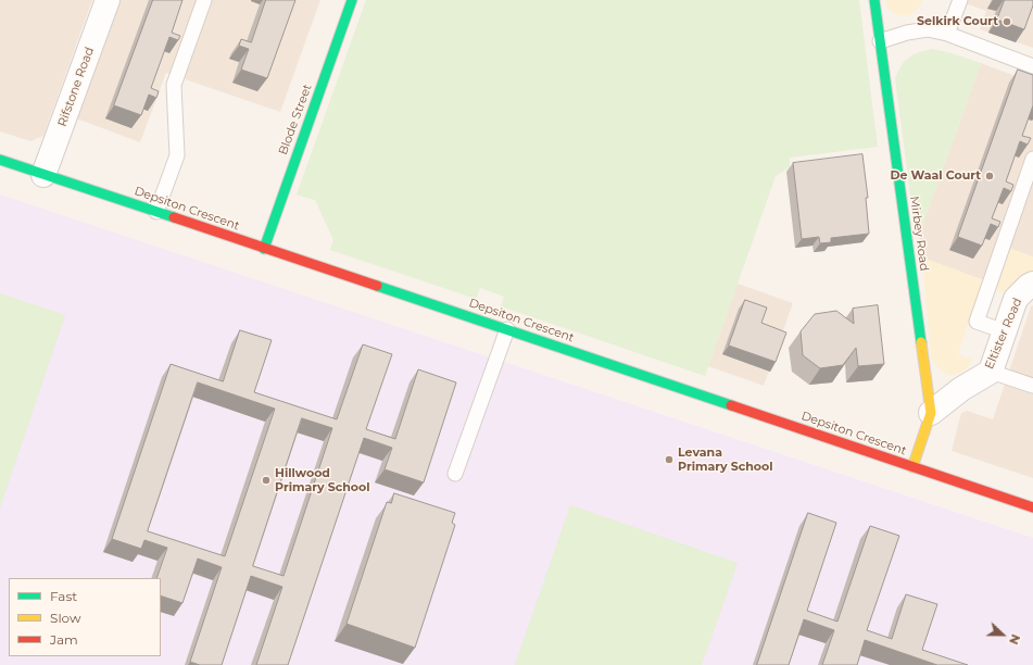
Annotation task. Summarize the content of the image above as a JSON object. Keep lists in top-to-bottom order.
{
  "streets": {
    "street": [
      "Rifstone Road",
      "Blode Street",
      "Depsiton Crescent",
      "Mirbey Road",
      "Eltister Road"
    ]
  },
  "crossings": [
    ["Rifstone Road", "Depsiton Crescent"],
    ["Blode Street", "Depsiton Crescent"],
    ["Depsiton Crescent", "Mirbey Road"],
    ["Mirbey Road", "Eltister Road"]
  ],
  "places": [
    "Selkirk Court",
    "De Waal Court",
    "Levana Primary School",
    "Hillwood Primary School"
  ],
  "legend": ["Fast", "Slow", "Jam"],
  "north": "right"
}
